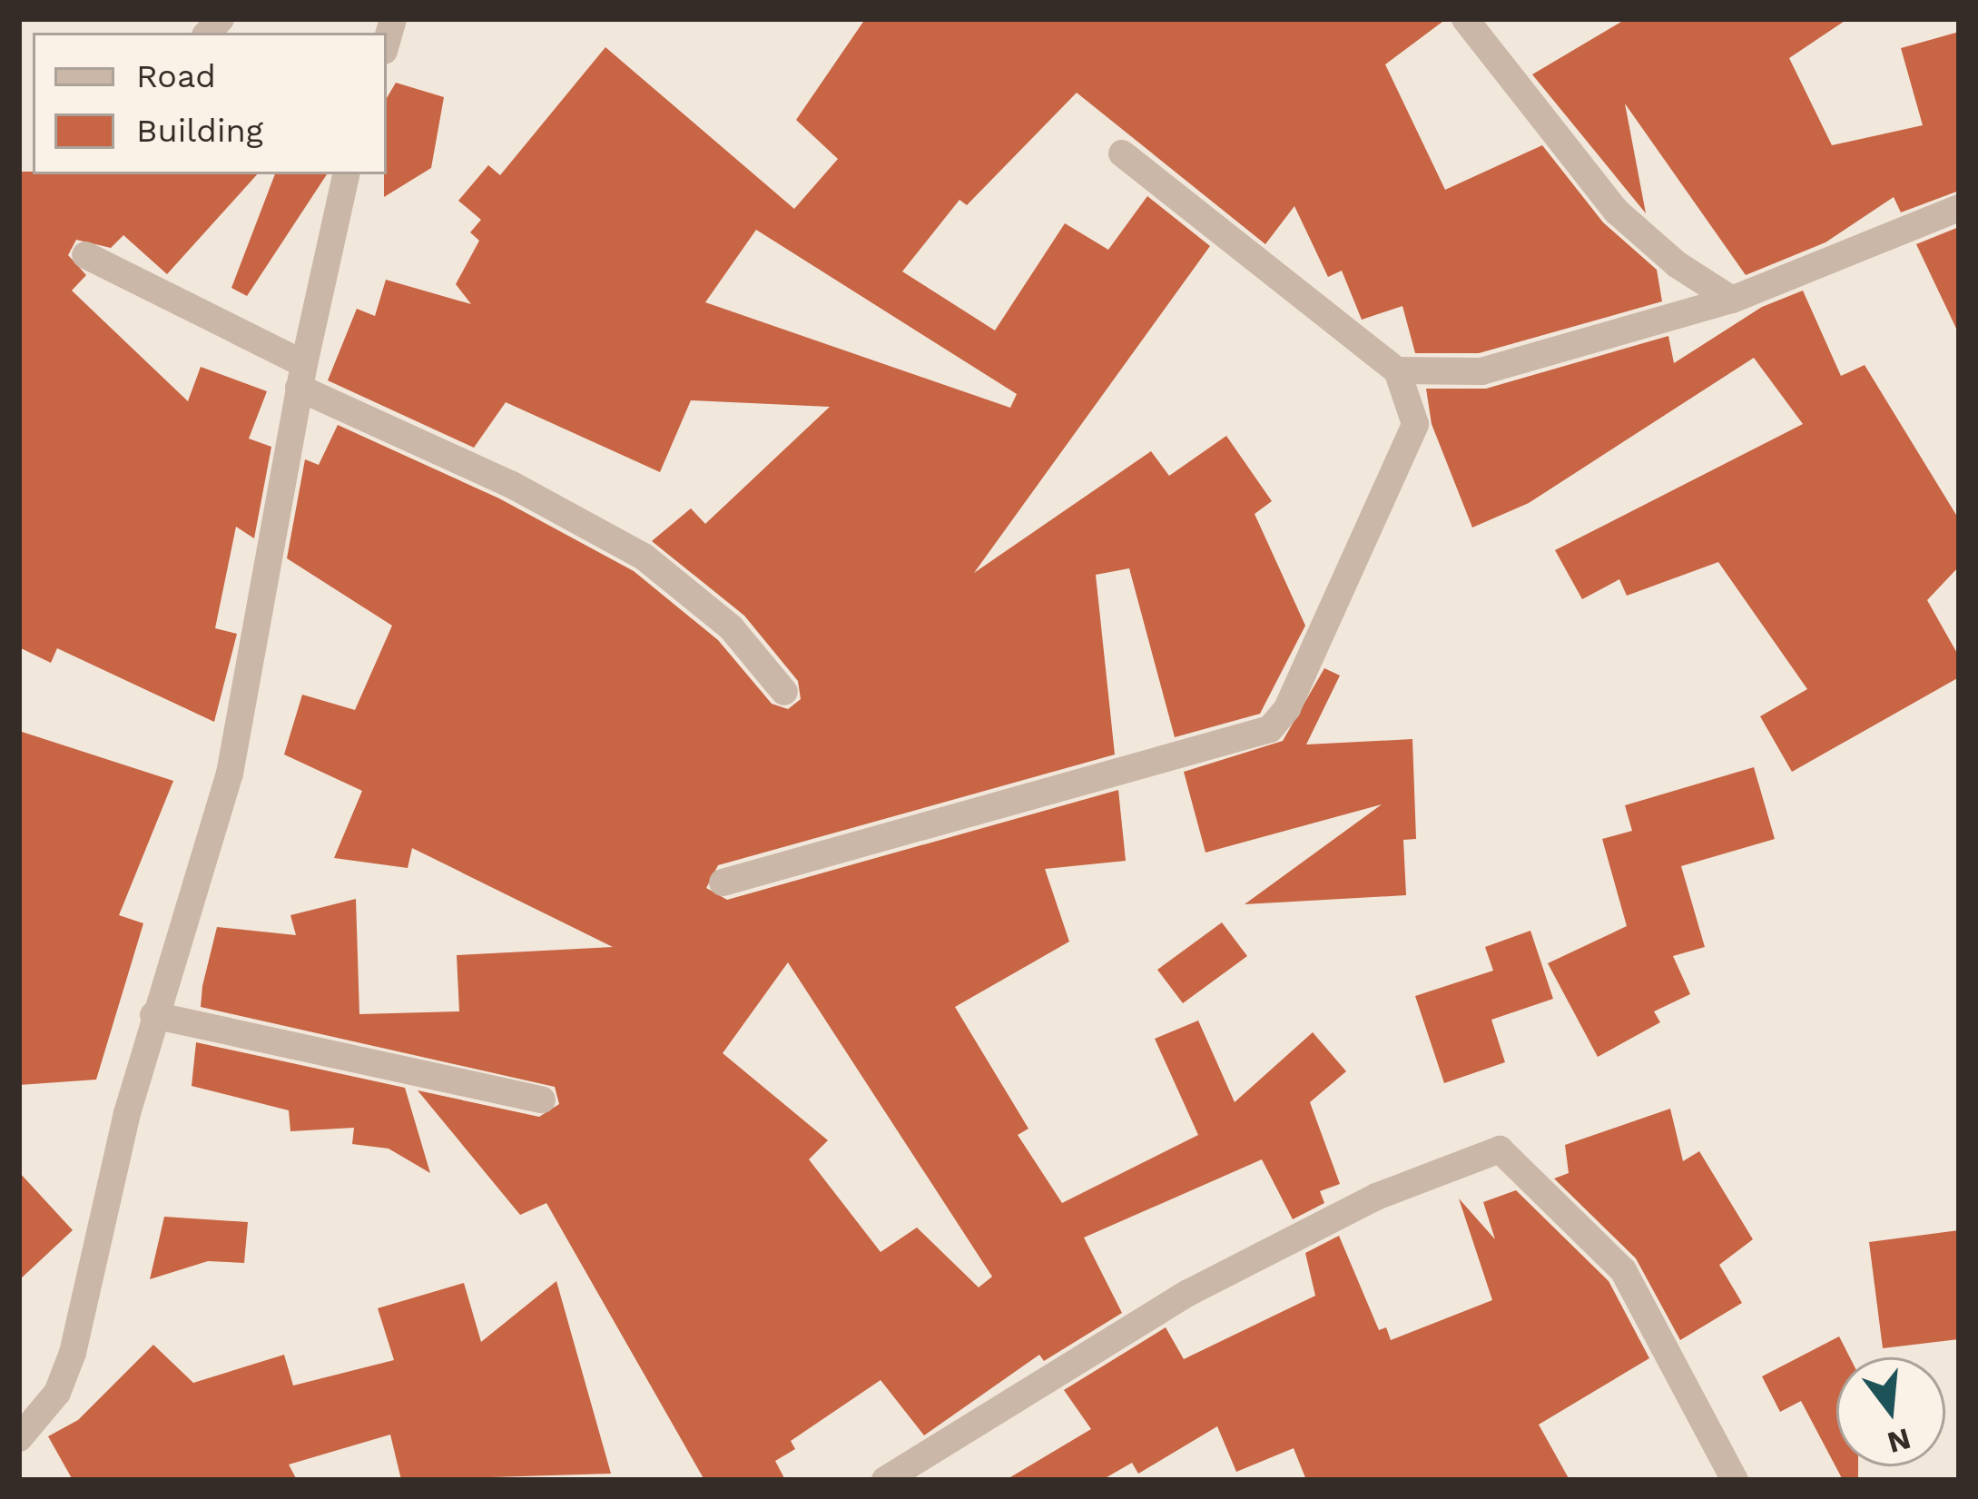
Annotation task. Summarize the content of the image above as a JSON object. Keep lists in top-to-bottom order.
{
  "legend": ["Road", "Building"],
  "north": "bottom"
}
